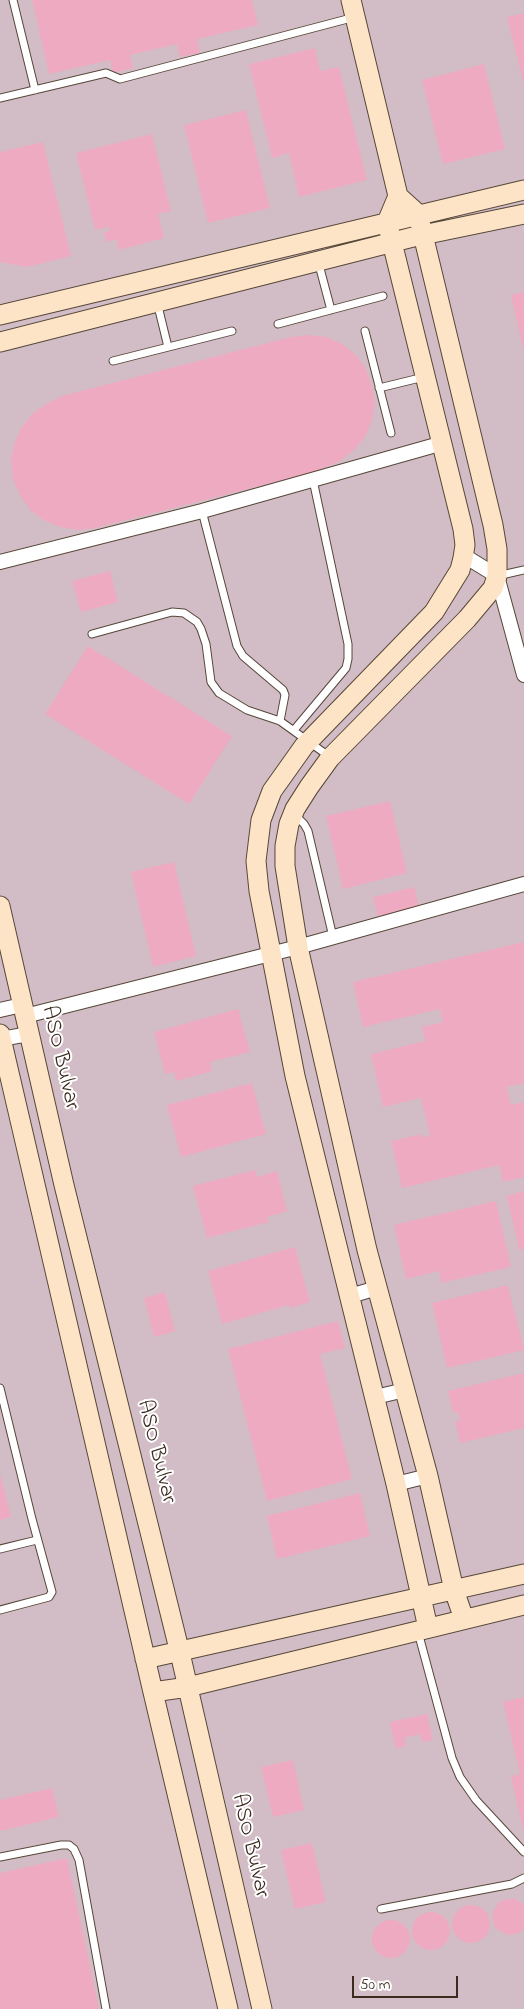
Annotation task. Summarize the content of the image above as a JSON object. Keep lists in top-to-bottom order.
{
  "streets": {
    "street": ["ASO Bulvar"]
  },
  "scale_bar": "50 m"
}
